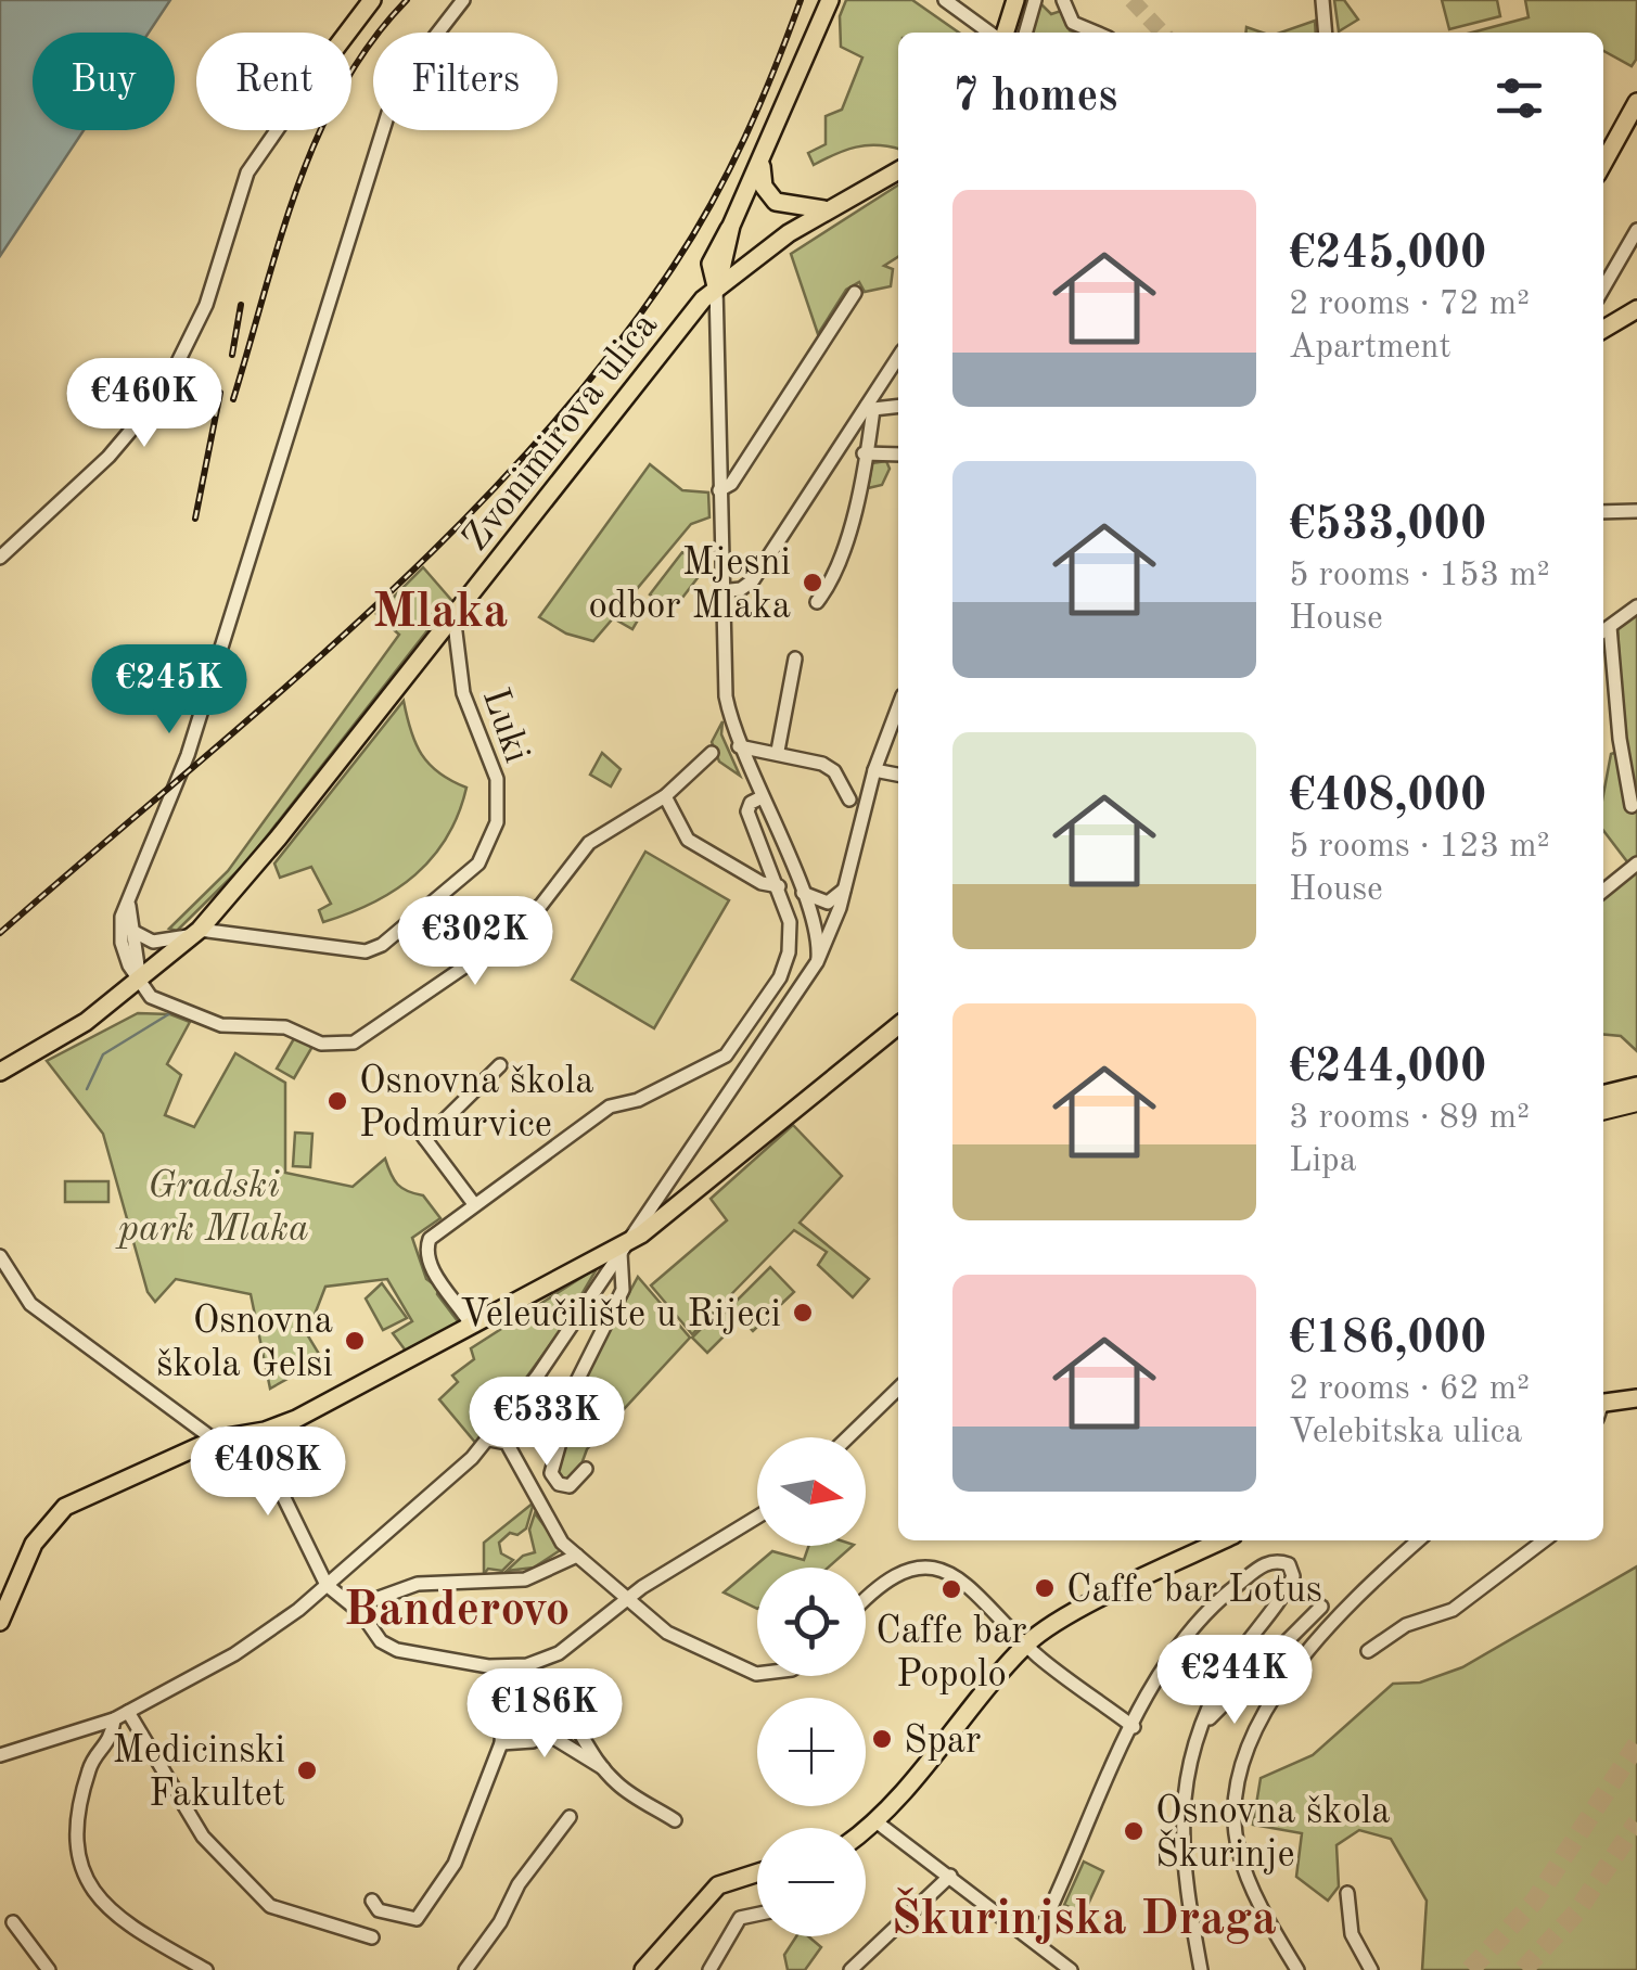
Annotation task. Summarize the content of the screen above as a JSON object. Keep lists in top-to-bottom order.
{
  "streets": {
    "main road": ["Zvonimirova ulica"],
    "street": ["Luki"]
  },
  "crossings": [
    ["Zvonimirova ulica", "Luki"]
  ],
  "districts": ["Mlaka", "Banderovo", "Škurinjska Draga"],
  "parks": ["Gradski park Mlaka"],
  "places": [
    "Mjesni odbor Mlaka",
    "Osnovna škola Podmurvice",
    "Veleučilište u Rijeci",
    "Osnovna škola Gelsi",
    "Caffe bar Lotus",
    "Caffe bar Popolo",
    "Spar",
    "Medicinski Fakultet",
    "Osnovna škola Škurinje"
  ],
  "north": "right",
  "page": {
    "chip": ["Buy", "Rent", "Filters"],
    "heading": "7 homes",
    "list": [
      {
        "name": "€245,000",
        "note": "2 rooms · 72 m² · Apartment"
      },
      {
        "name": "€533,000",
        "note": "5 rooms · 153 m² · House"
      },
      {
        "name": "€408,000",
        "note": "5 rooms · 123 m² · House"
      },
      {
        "name": "€244,000",
        "note": "3 rooms · 89 m² · Lipa"
      },
      {
        "name": "€186,000",
        "note": "2 rooms · 62 m² · Velebitska ulica"
      }
    ],
    "price": [
      "€460K",
      "€245K",
      "€302K",
      "€533K",
      "€408K",
      "€244K",
      "€186K"
    ],
    "map_buttons": ["+", "−"]
  }
}
